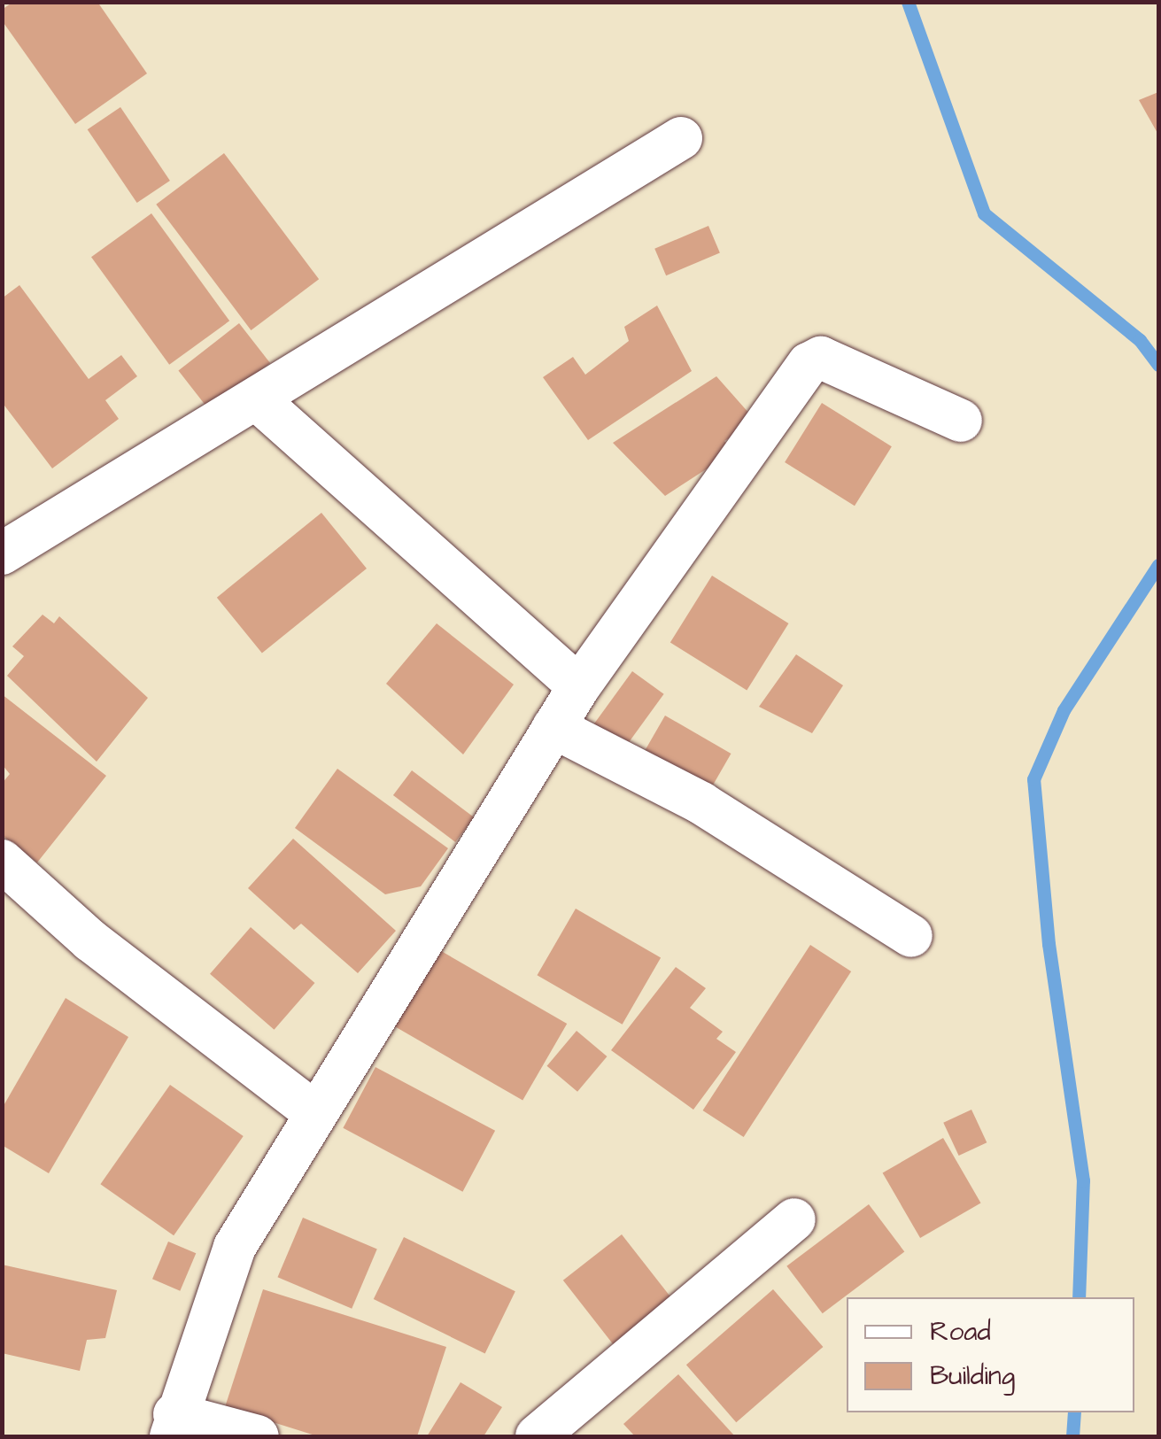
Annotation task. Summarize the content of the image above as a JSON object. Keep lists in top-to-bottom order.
{
  "legend": ["Road", "Building"]
}
